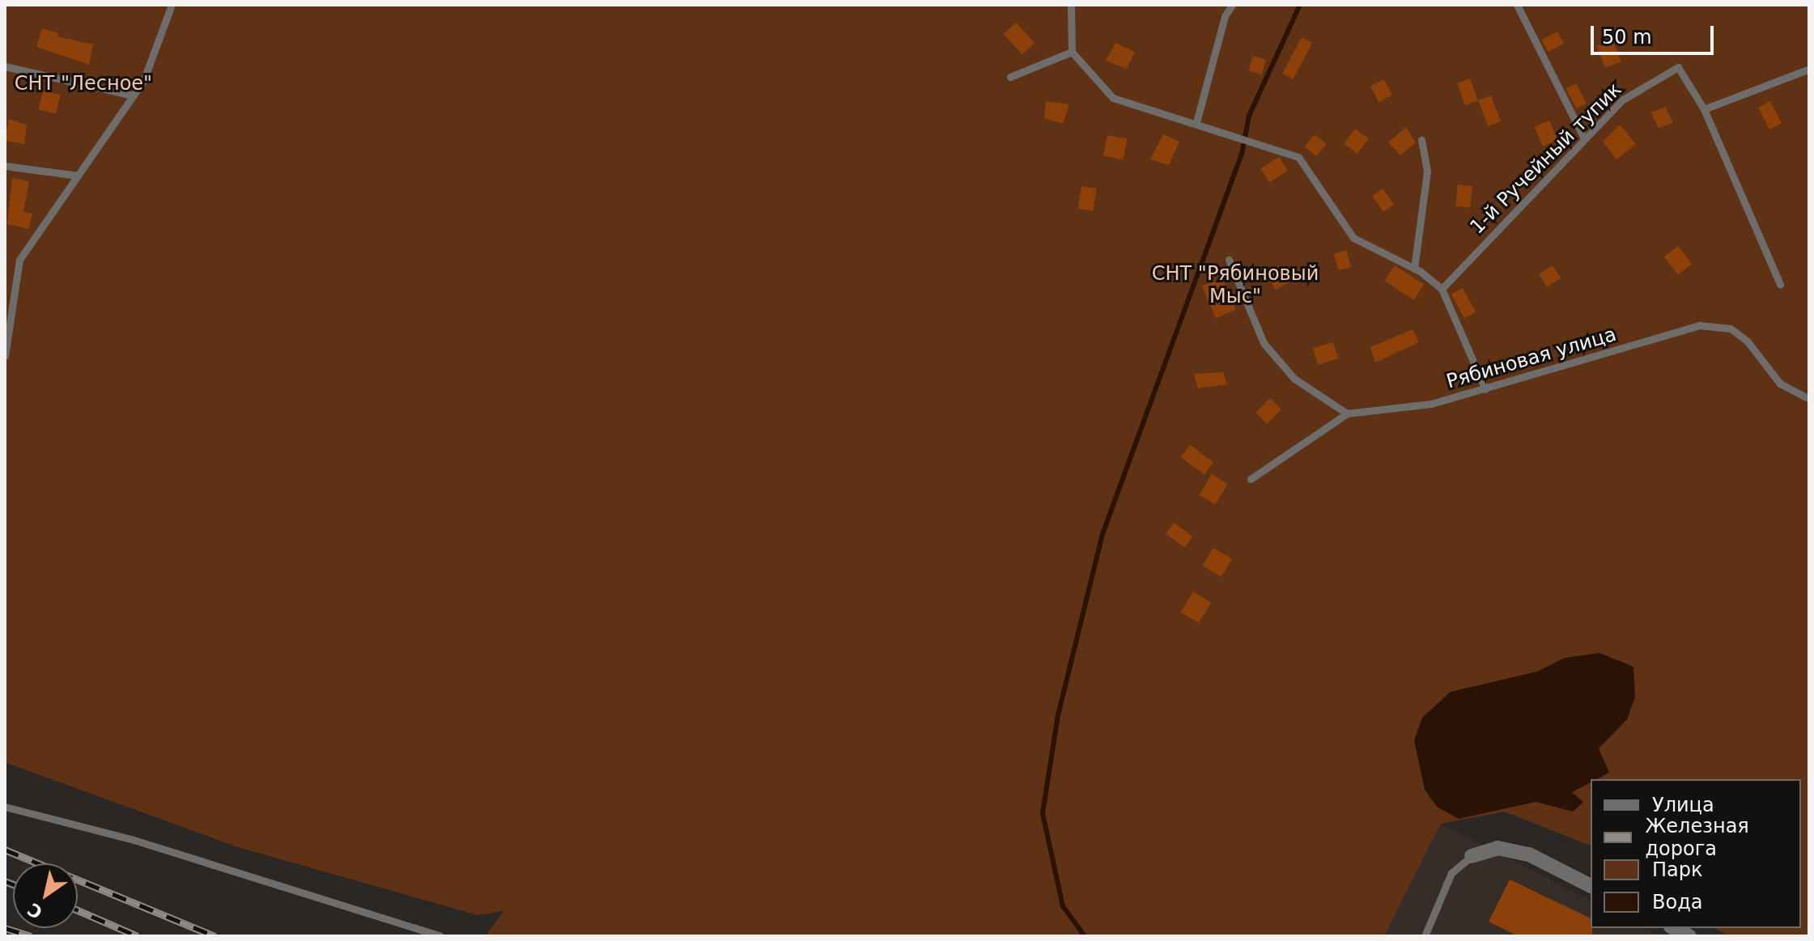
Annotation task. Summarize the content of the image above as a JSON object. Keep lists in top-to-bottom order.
{
  "streets": {
    "lane": ["1-й Ручейный тупик", "Рябиновая улица"]
  },
  "parks": ["СНТ \"Лесное\"", "СНТ \"Рябиновый Мыс\""],
  "legend": [
    "Улица",
    "Железная дорога",
    "Парк",
    "Вода"
  ],
  "scale_bar": "50 m",
  "north": "bottom left"
}
